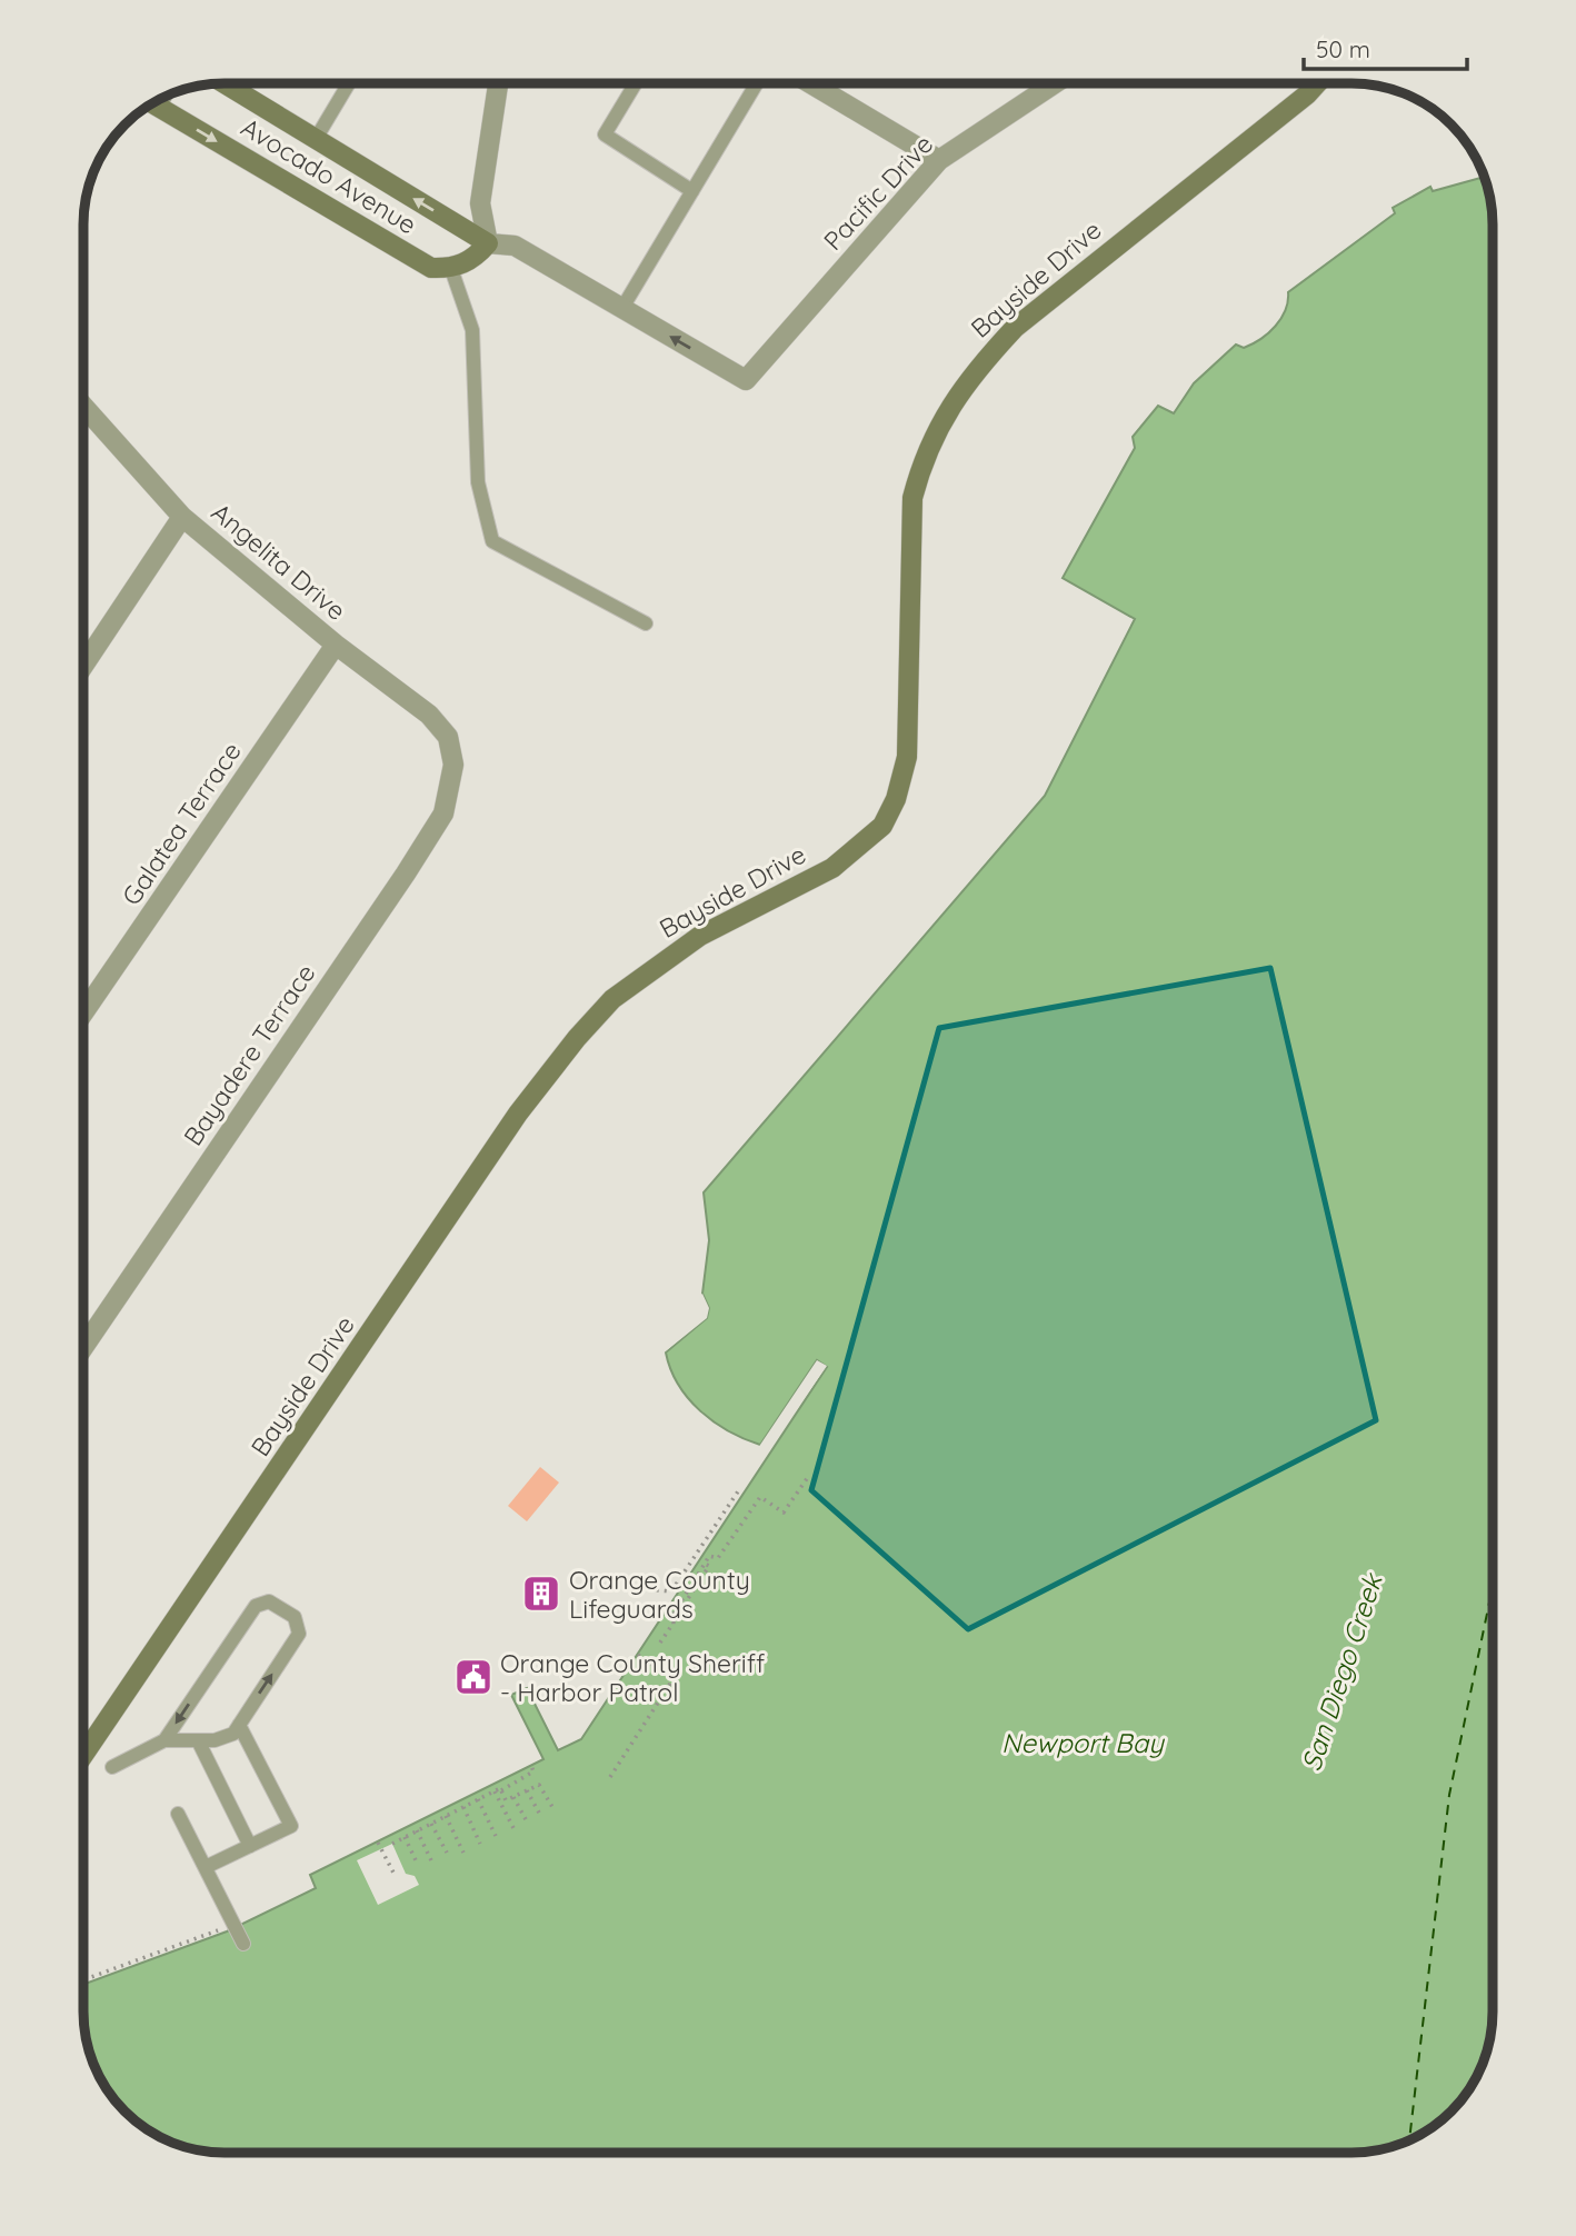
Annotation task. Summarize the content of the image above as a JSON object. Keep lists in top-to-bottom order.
{
  "streets": {
    "main road": ["Avocado Avenue", "Bayside Drive"],
    "street": [
      "Pacific Drive",
      "Angelita Drive",
      "Galatea Terrace",
      "Bayadere Terrace"
    ]
  },
  "crossings": [
    ["Avocado Avenue", "Pacific Drive"],
    ["Angelita Drive", "Galatea Terrace"],
    ["Angelita Drive", "Bayadere Terrace"]
  ],
  "water": ["San Diego Creek", "Newport Bay"],
  "places": {
    "building": ["Orange County Lifeguards"],
    "public building": ["Orange County Sheriff - Harbor Patrol"]
  },
  "scale_bar": "50 m"
}
